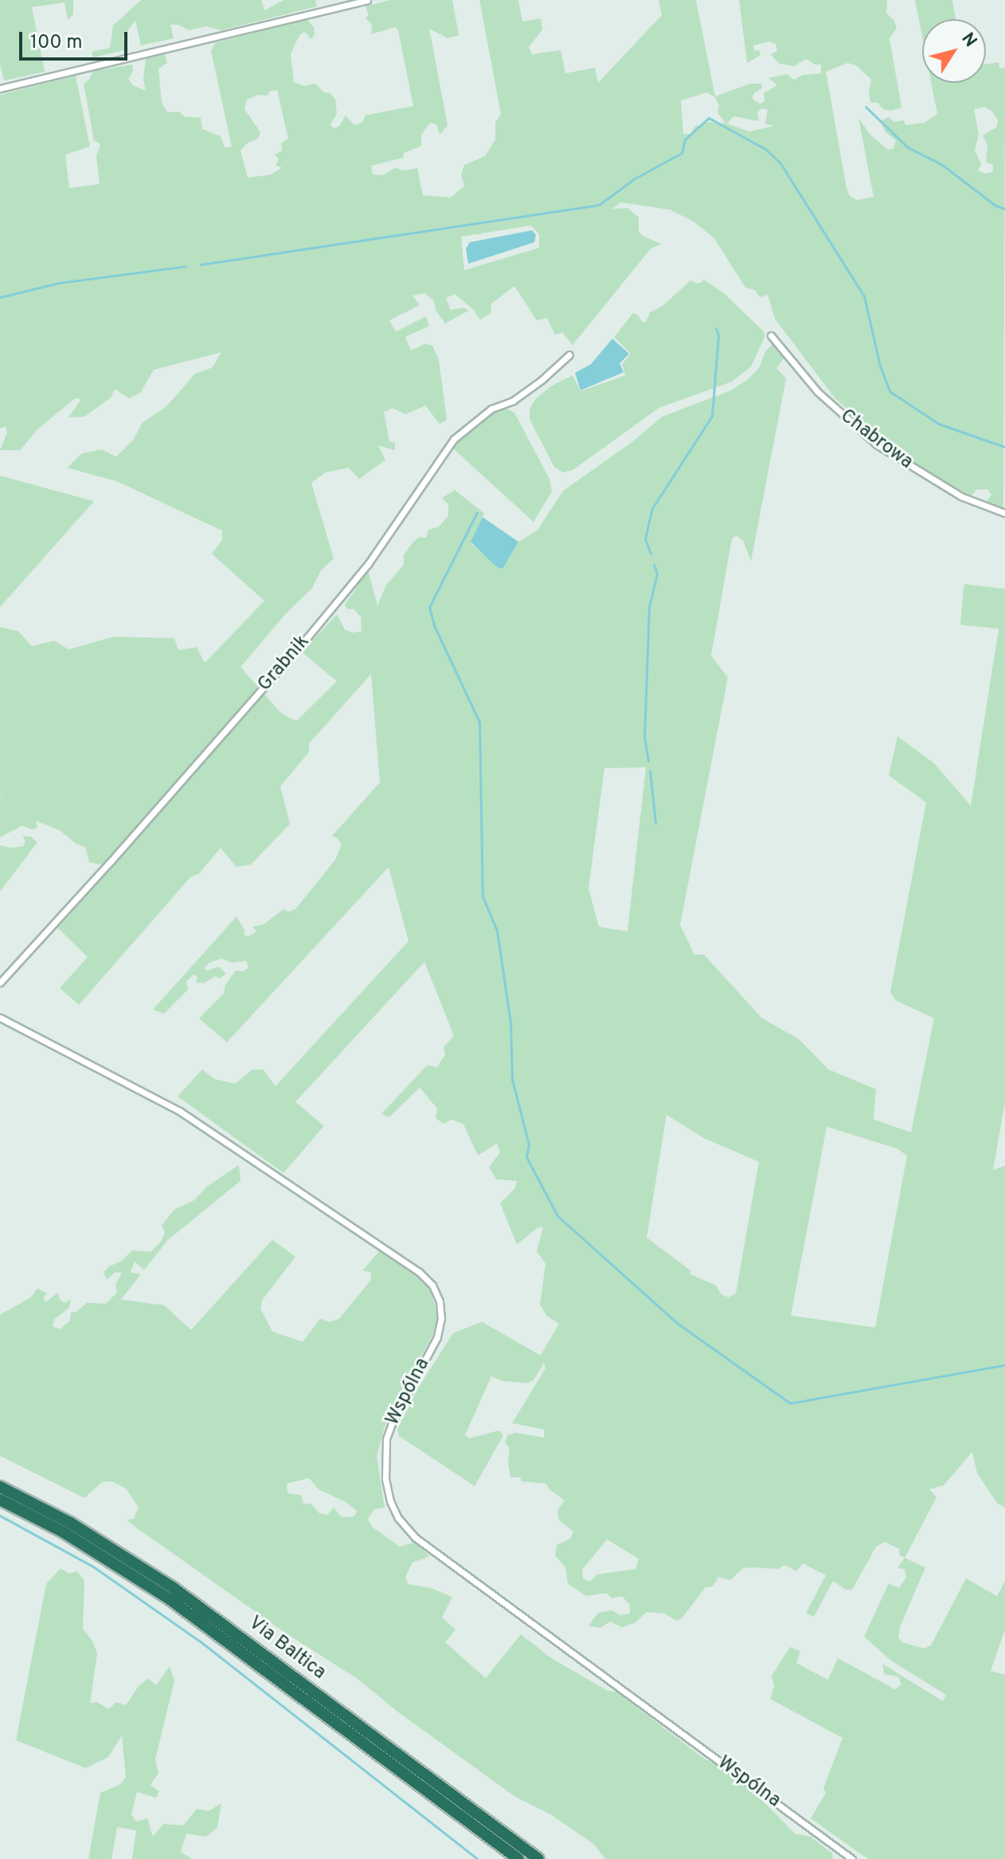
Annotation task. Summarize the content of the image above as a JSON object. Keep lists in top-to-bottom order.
{
  "streets": {
    "highway": ["Via Baltica"],
    "street": ["Chabrowa", "Grabnik", "Wspólna"]
  },
  "scale_bar": "100 m",
  "north": "top right"
}
